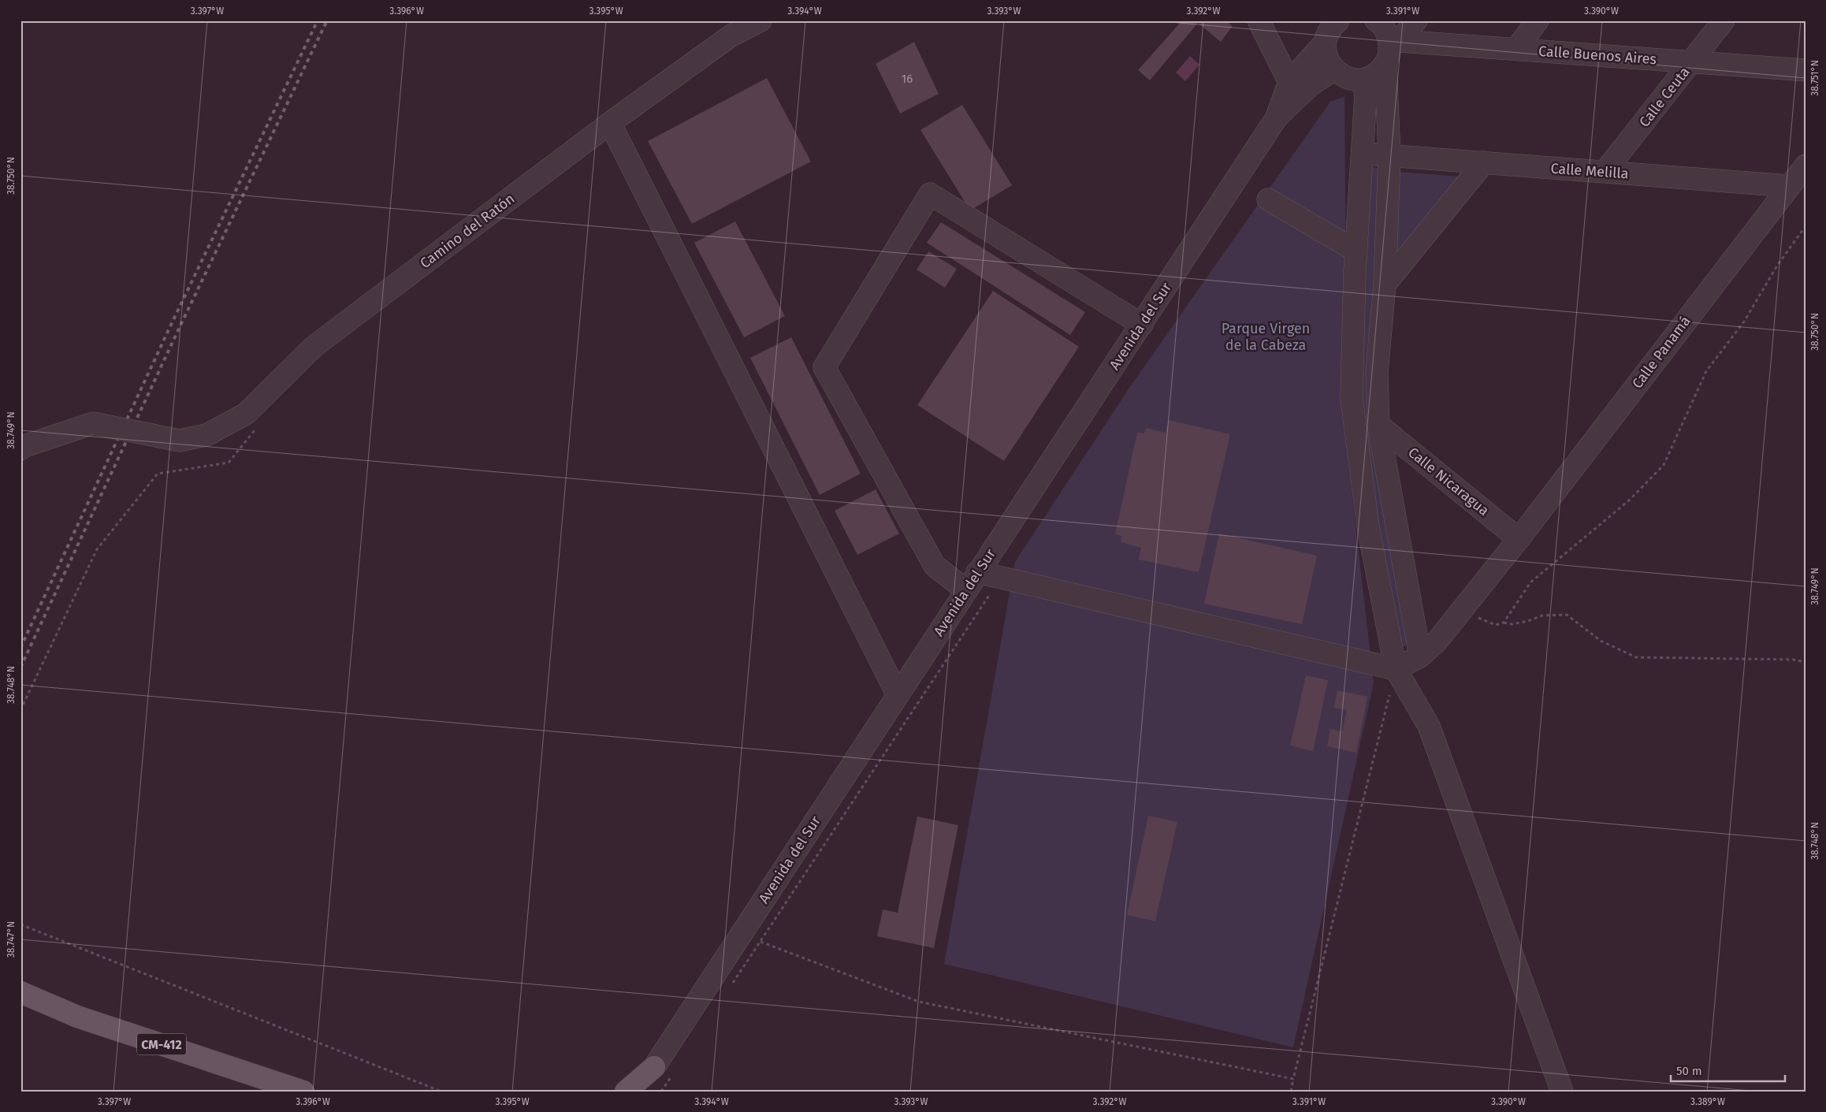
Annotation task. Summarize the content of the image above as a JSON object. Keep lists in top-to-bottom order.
{
  "streets": {
    "main road": ["Avenida del Sur", "CM-412"],
    "street": [
      "Calle Buenos Aires",
      "Calle Ceuta",
      "Calle Melilla",
      "Camino del Ratón",
      "Calle Panamá",
      "Calle Nicaragua"
    ]
  },
  "crossings": [
    ["Calle Buenos Aires", "Calle Ceuta"],
    ["Calle Ceuta", "Calle Melilla"],
    ["Calle Melilla", "Calle Panamá"],
    ["Calle Panamá", "Calle Nicaragua"]
  ],
  "parks": ["Parque Virgen de la Cabeza"],
  "house_numbers": ["16"],
  "scale_bar": "50 m",
  "coordinates": [
    "3.397°W",
    "3.396°W",
    "3.395°W",
    "3.394°W",
    "3.393°W",
    "3.392°W",
    "3.391°W",
    "3.390°W",
    "38.751°N",
    "38.750°N",
    "38.749°N",
    "38.748°N",
    "38.747°N",
    "3.389°W"
  ]
}
